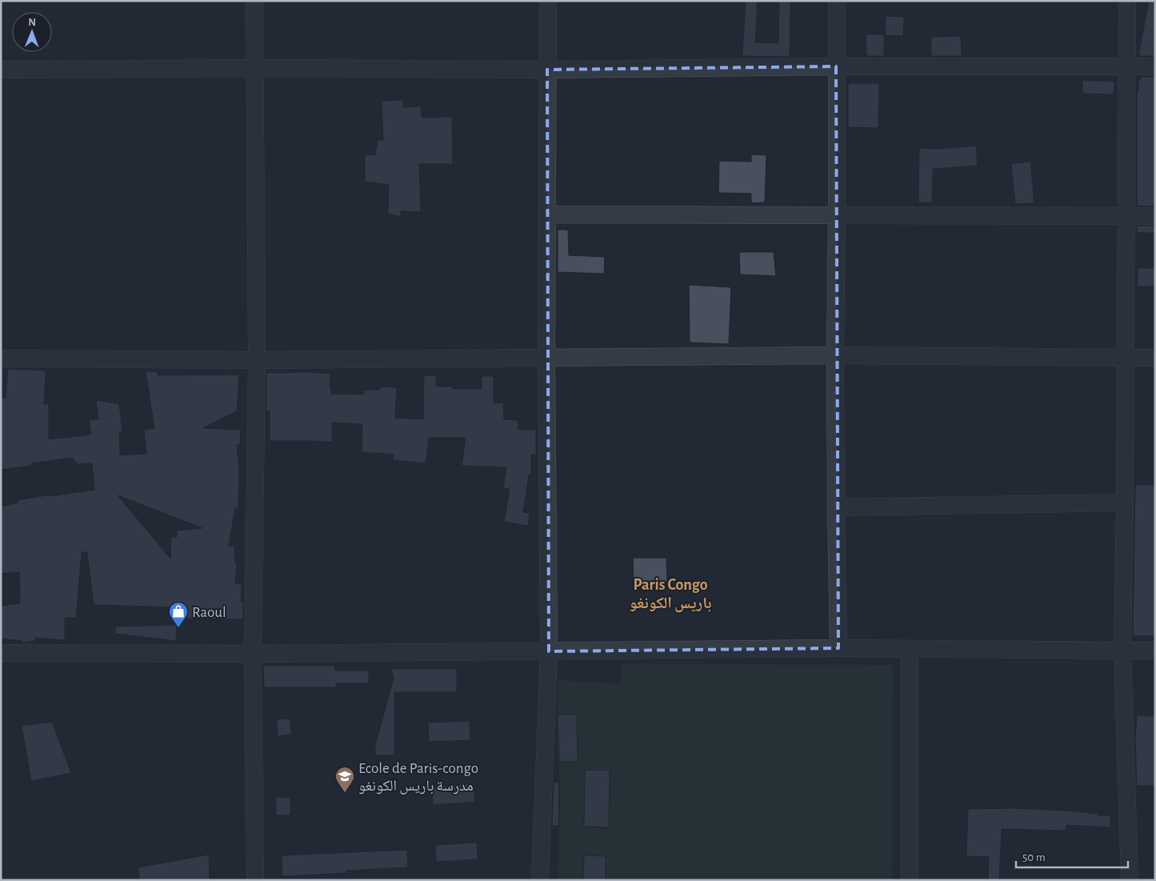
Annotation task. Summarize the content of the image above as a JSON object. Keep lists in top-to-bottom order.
{
  "districts": ["Paris Congo باريس الكونغو"],
  "places": {
    "shop": ["Raoul"],
    "school or university": ["Ecole de Paris-congo مدرسة باريس الكونغو"]
  },
  "scale_bar": "50 m",
  "north": "top"
}
